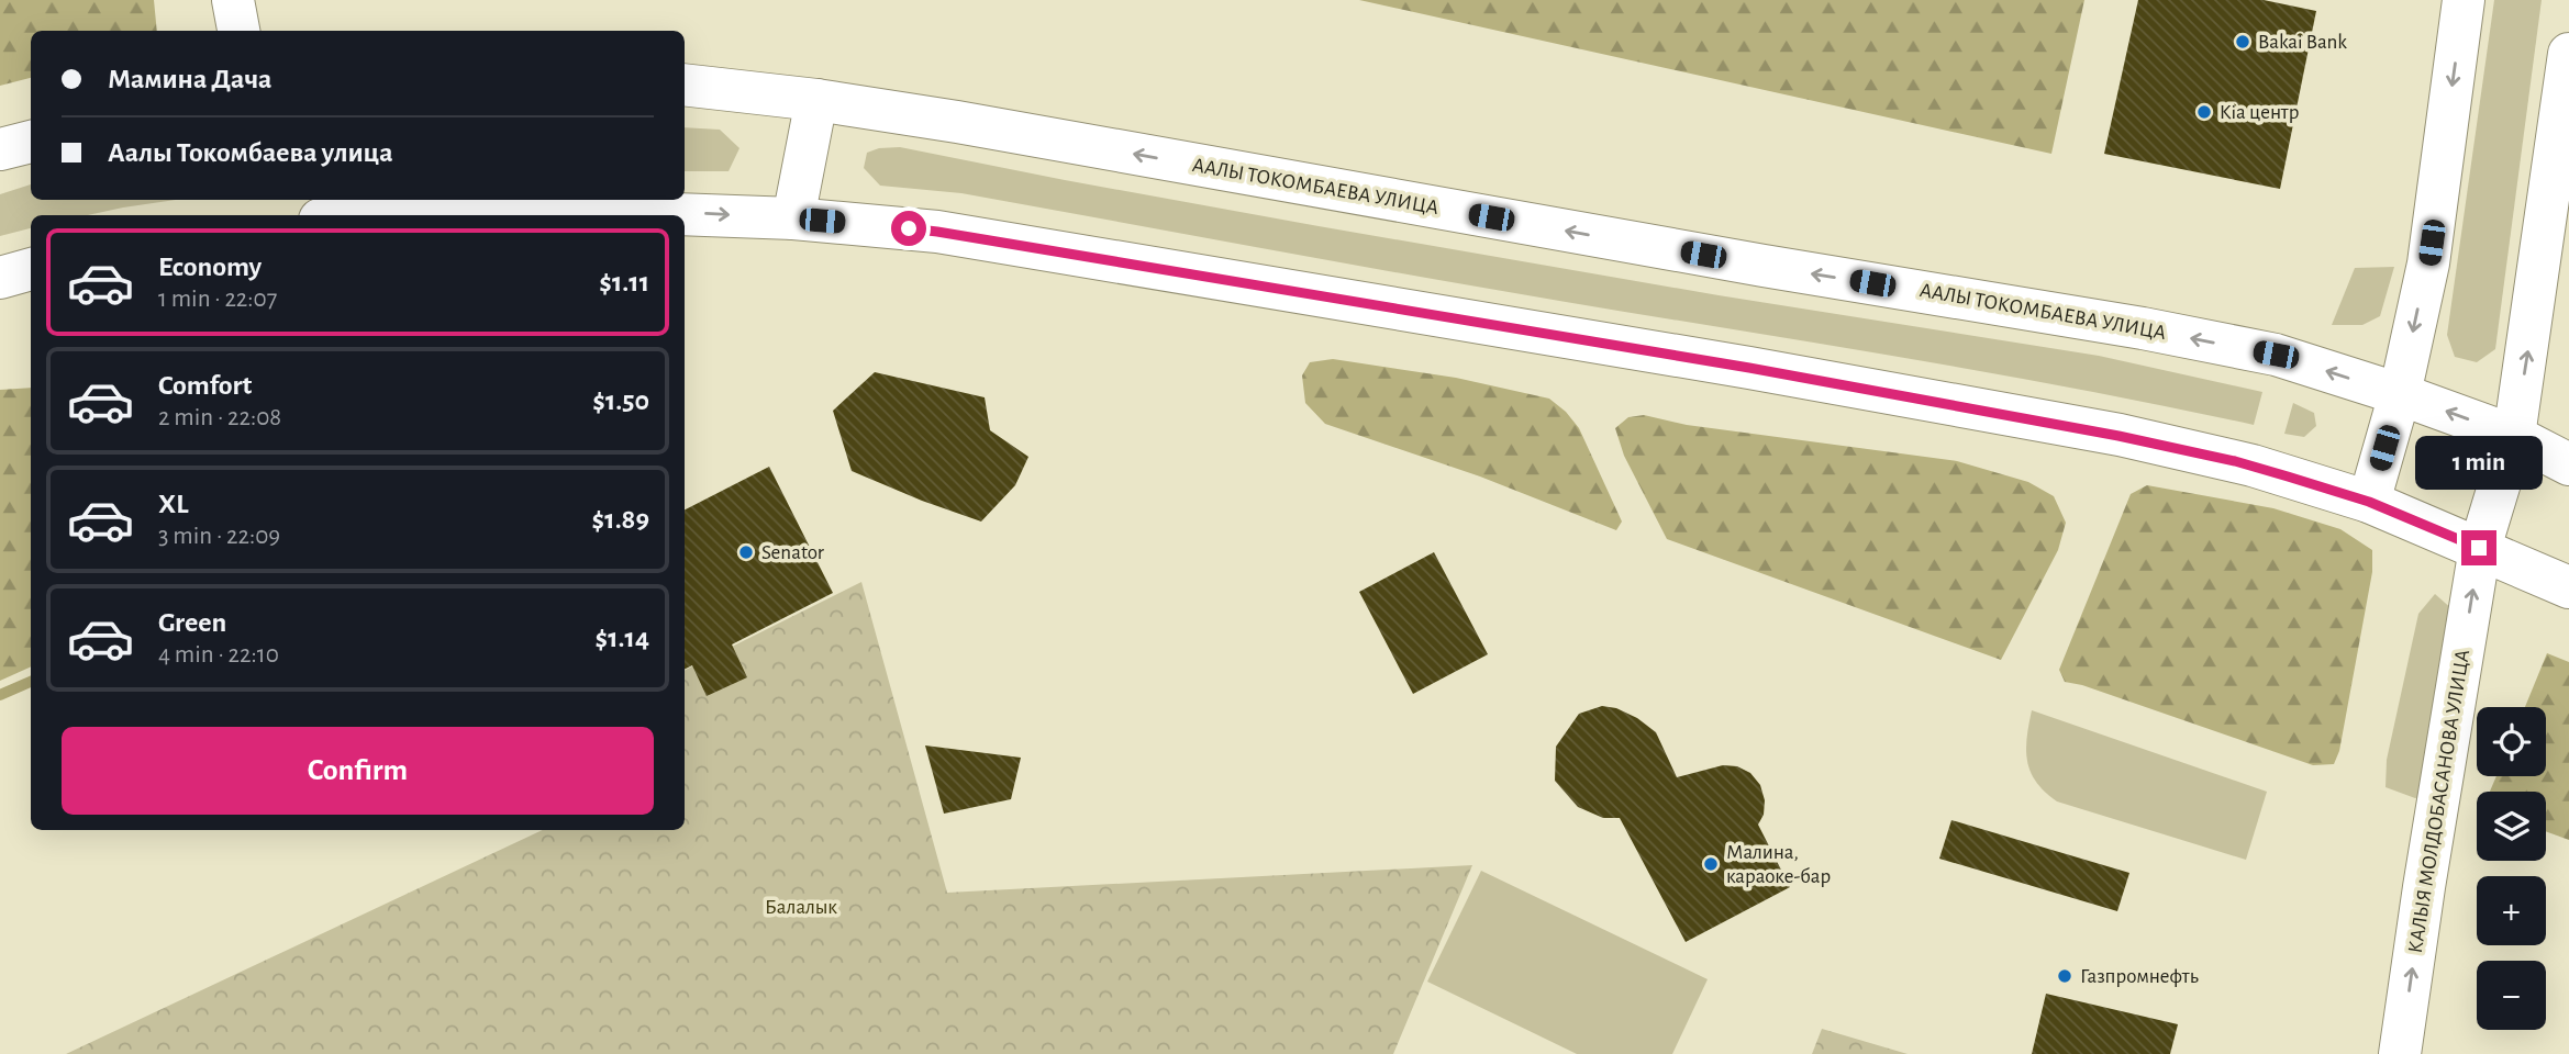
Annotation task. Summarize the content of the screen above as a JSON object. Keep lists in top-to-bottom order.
{
  "streets": {
    "main road": ["ААЛЫ ТОКОМБАЕВА УЛИЦА", "КАЛЫЯ МОЛДОБАСАНОВА УЛИЦА"]
  },
  "crossings": [
    ["ААЛЫ ТОКОМБАЕВА УЛИЦА", "КАЛЫЯ МОЛДОБАСАНОВА УЛИЦА"]
  ],
  "parks": ["Балалык"],
  "places": [
    "Bakai Bank",
    "Kia центр",
    "Senator",
    "Малина, караоке-бар",
    "Газпромнефть"
  ],
  "page": {
    "banner": ["Мамина Дача", "Аалы Токомбаева улица"],
    "list": [
      {
        "name": "Economy",
        "note": "1 min · 22:07",
        "value": "$1.11"
      },
      {
        "name": "Comfort",
        "note": "2 min · 22:08",
        "value": "$1.50"
      },
      {
        "name": "XL",
        "note": "3 min · 22:09",
        "value": "$1.89"
      },
      {
        "name": "Green",
        "note": "4 min · 22:10",
        "value": "$1.14"
      }
    ],
    "bubble": "1 min",
    "map_buttons": ["+", "−"],
    "buttons": "Confirm"
  }
}
